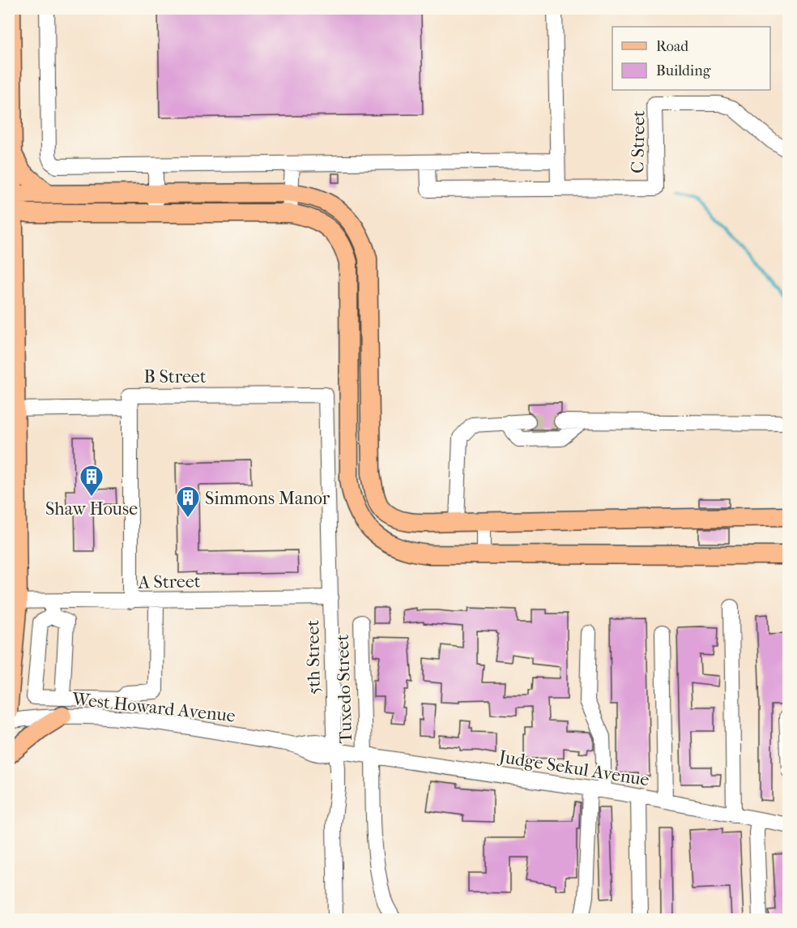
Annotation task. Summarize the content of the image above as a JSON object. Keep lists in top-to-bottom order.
{
  "streets": {
    "street": [
      "C Street",
      "B Street",
      "A Street",
      "5th Street",
      "Tuxedo Street",
      "West Howard Avenue",
      "Judge Sekul Avenue"
    ]
  },
  "crossings": [
    ["B Street", "5th Street"],
    ["A Street", "5th Street"],
    ["5th Street", "West Howard Avenue"],
    ["Tuxedo Street", "West Howard Avenue"],
    ["Tuxedo Street", "Judge Sekul Avenue"],
    ["West Howard Avenue", "Judge Sekul Avenue"]
  ],
  "places": {
    "building": ["Shaw House", "Simmons Manor"]
  },
  "legend": ["Road", "Building"]
}
